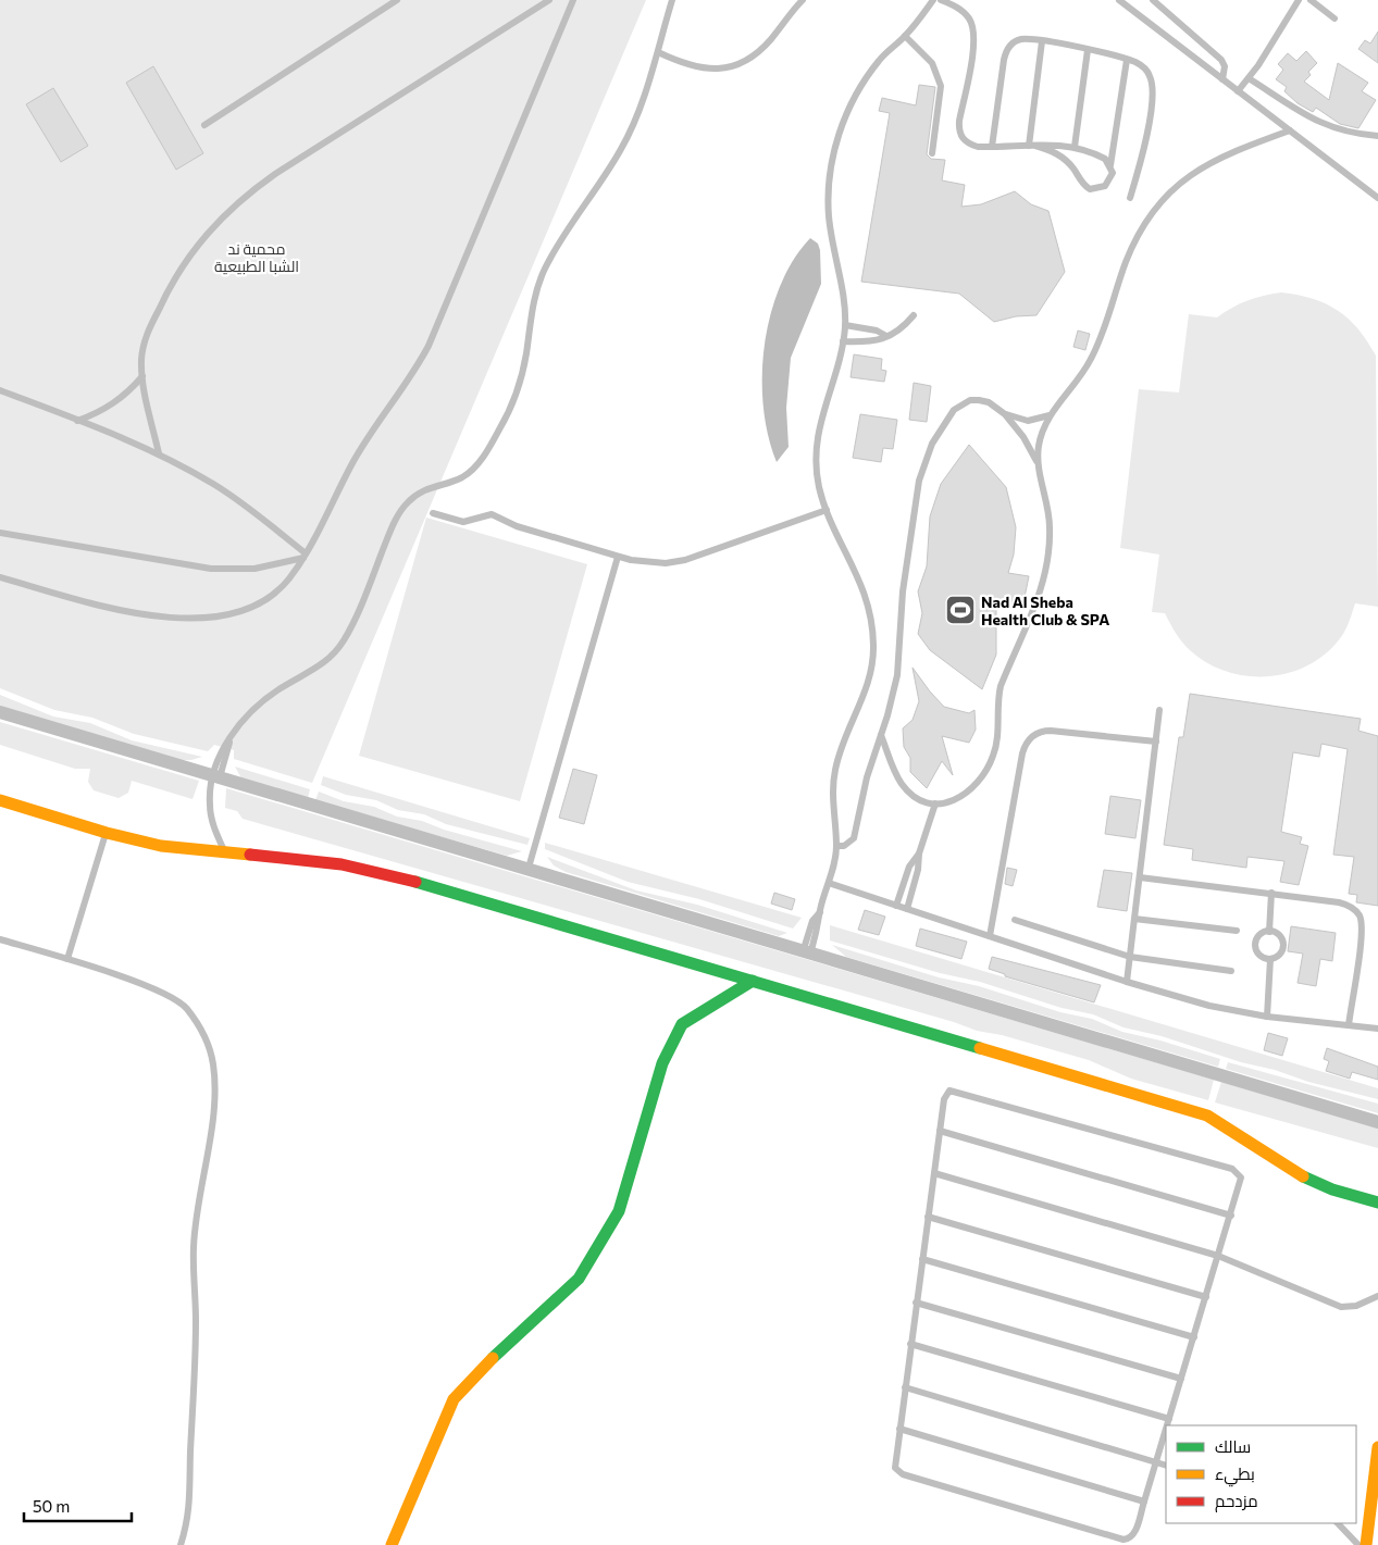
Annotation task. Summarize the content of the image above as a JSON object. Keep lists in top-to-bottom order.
{
  "parks": ["محمية ند الشبا الطبيعية"],
  "places": {
    "sports": ["Nad Al Sheba Health Club & SPA"]
  },
  "legend": ["سالك", "بطيء", "مزدحم"],
  "scale_bar": "50 m"
}
